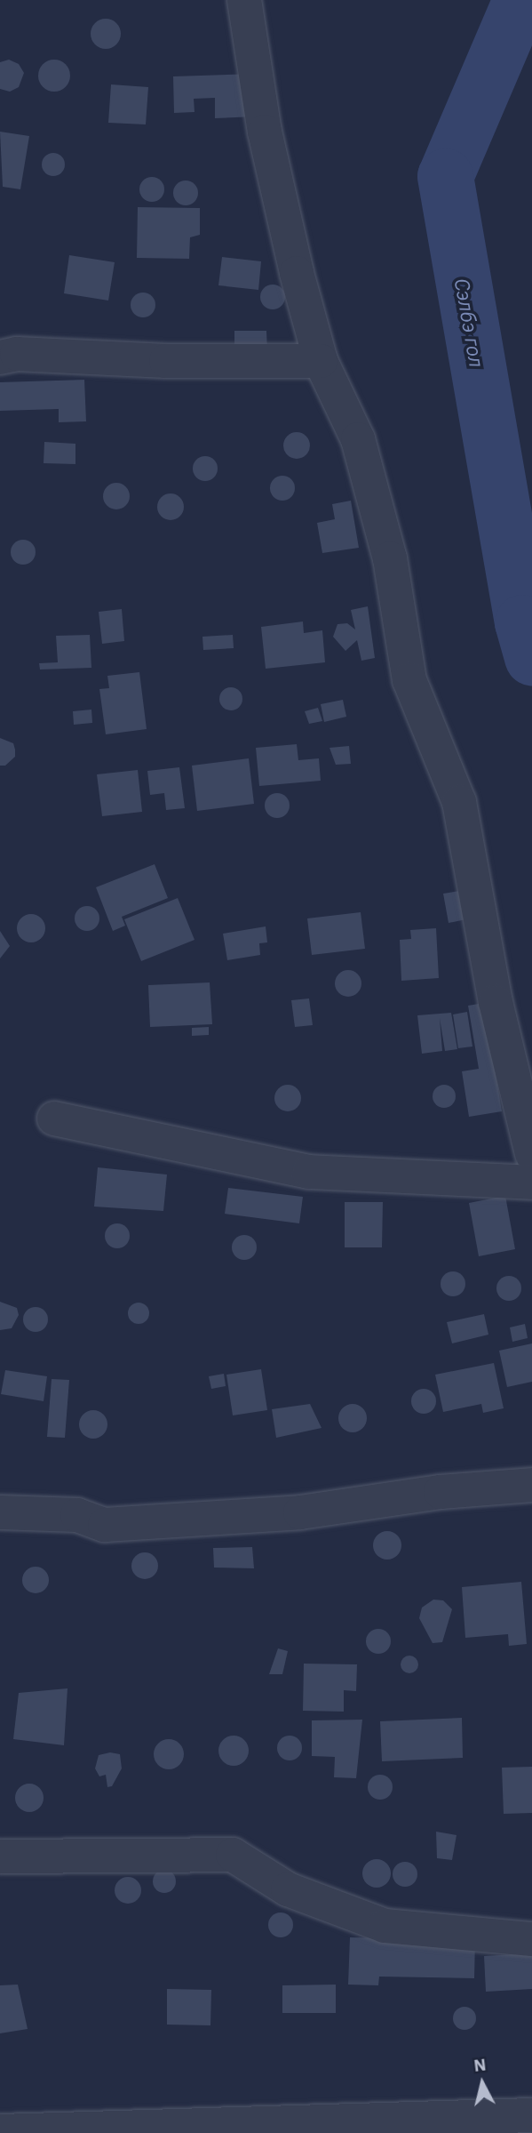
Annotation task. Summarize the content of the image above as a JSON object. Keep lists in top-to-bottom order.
{
  "water": ["Сэлбэ гол"],
  "north": "top"
}
